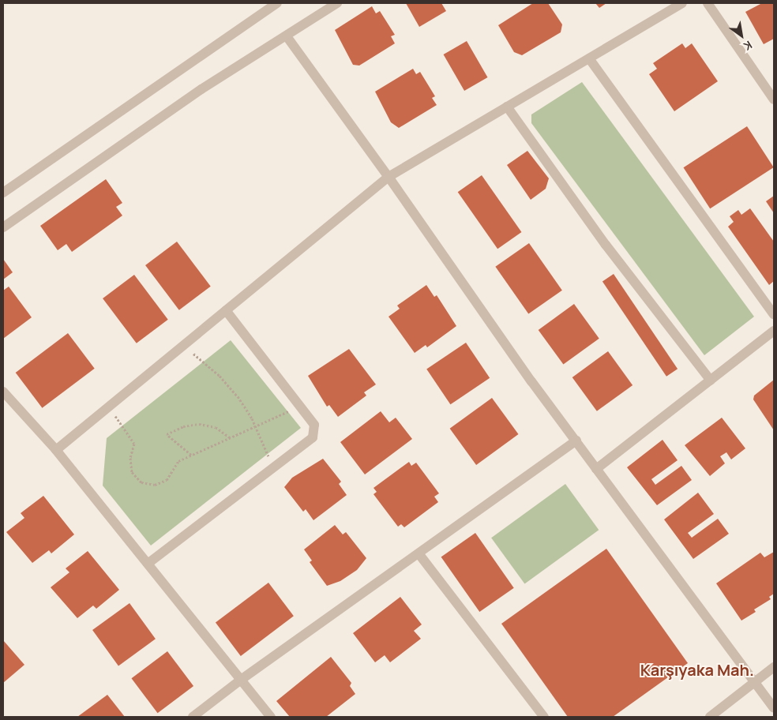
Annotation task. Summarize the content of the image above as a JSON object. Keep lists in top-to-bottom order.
{
  "districts": ["Karşıyaka Mah."],
  "north": "bottom right"
}
